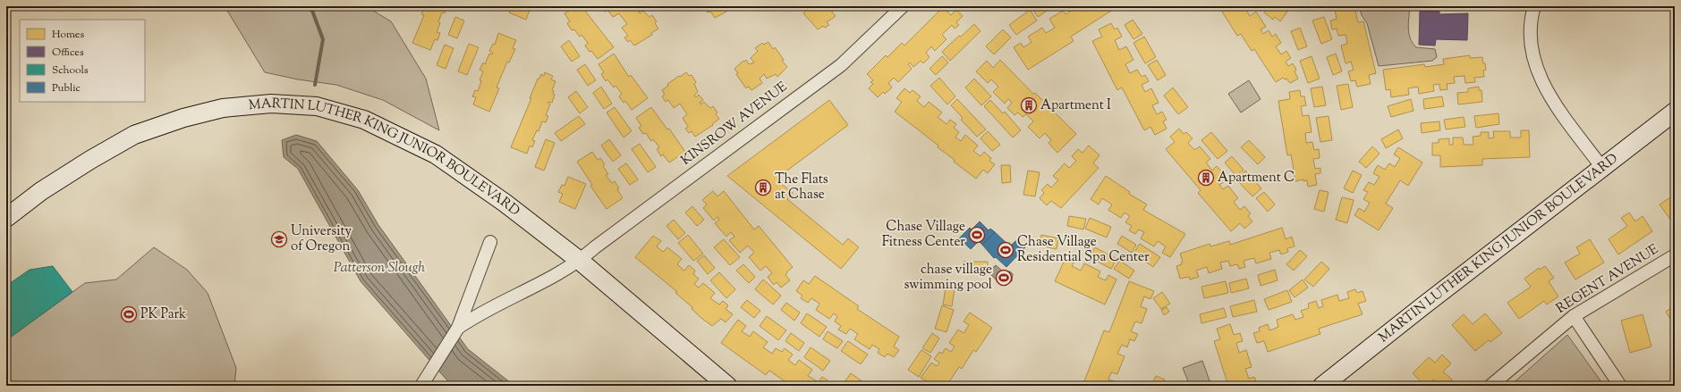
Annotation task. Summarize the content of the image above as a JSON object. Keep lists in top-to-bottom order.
{
  "streets": {
    "main road": ["MARTIN LUTHER KING JUNIOR BOULEVARD"],
    "street": ["KINSROW AVENUE", "REGENT AVENUE"]
  },
  "crossings": [
    ["KINSROW AVENUE", "MARTIN LUTHER KING JUNIOR BOULEVARD"]
  ],
  "water": ["Patterson Slough"],
  "places": {
    "building": ["Apartment I", "Apartment C", "The Flats at Chase"],
    "sports": [
      "Chase Village Fitness Center",
      "Chase Village Residential Spa Center",
      "chase village swimming pool",
      "PK Park"
    ],
    "school or university": ["University of Oregon"]
  },
  "legend": [
    "Homes",
    "Offices",
    "Schools",
    "Public"
  ]
}
